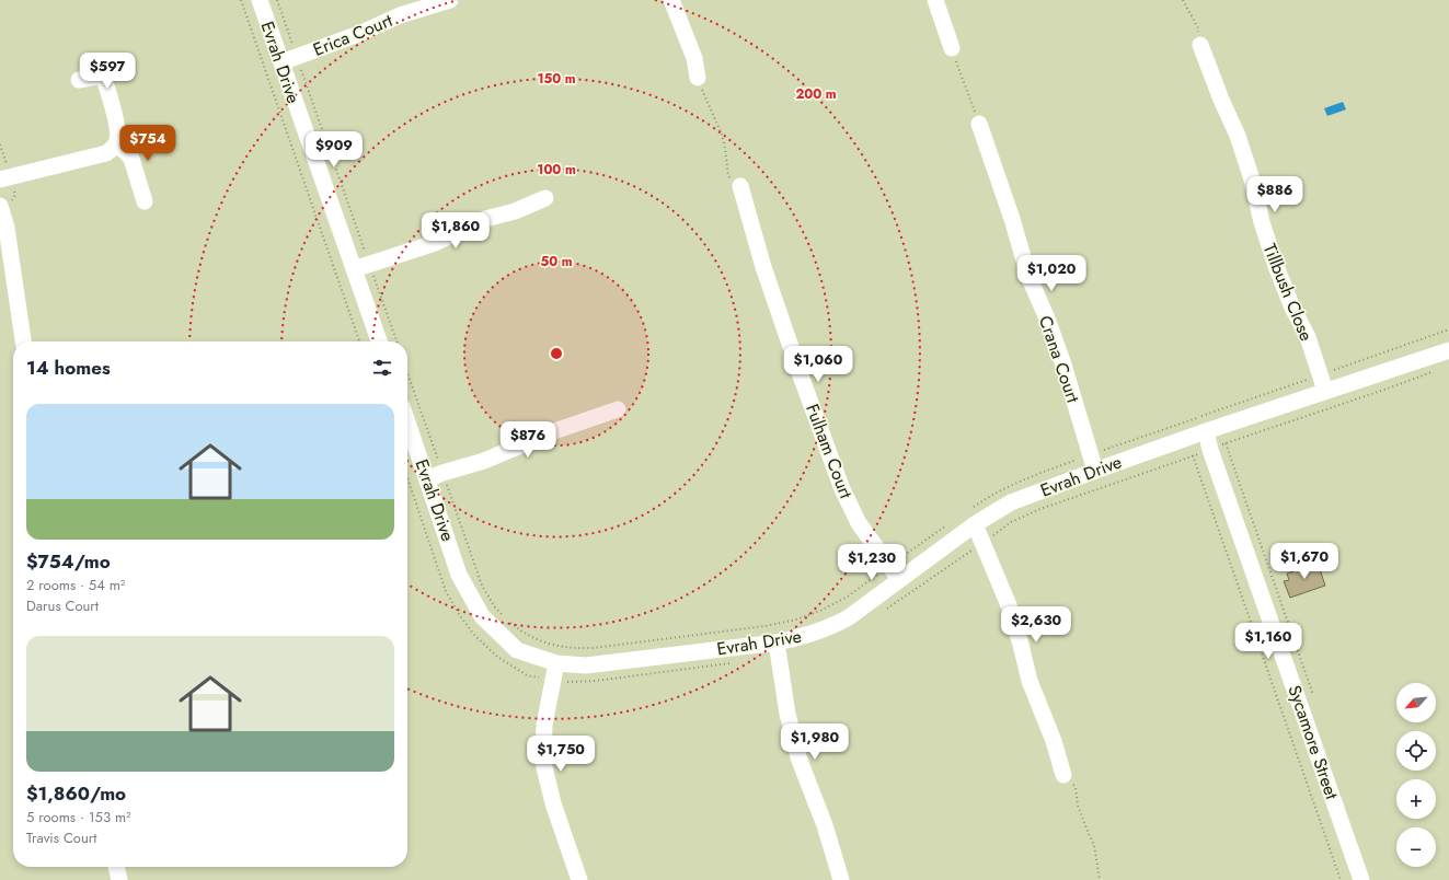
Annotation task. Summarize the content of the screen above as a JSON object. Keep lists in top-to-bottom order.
{
  "streets": {
    "street": [
      "Erica Court",
      "Evrah Drive",
      "Tillbush Close",
      "Crana Court",
      "Fulham Court",
      "Sycamore Street"
    ]
  },
  "crossings": [
    ["Erica Court", "Evrah Drive"],
    ["Evrah Drive", "Tillbush Close"],
    ["Evrah Drive", "Crana Court"],
    ["Evrah Drive", "Fulham Court"],
    ["Evrah Drive", "Sycamore Street"]
  ],
  "north": "bottom left",
  "page": {
    "price": [
      "$597",
      "$754",
      "$909",
      "$886",
      "$1,860",
      "$1,020",
      "$1,060",
      "$876",
      "$1,670",
      "$1,230",
      "$2,630",
      "$1,160",
      "$1,980",
      "$1,750"
    ],
    "heading": "14 homes",
    "list": [
      {
        "name": "$754/mo",
        "note": "2 rooms · 54 m² · Darus Court"
      },
      {
        "name": "$1,860/mo",
        "note": "5 rooms · 153 m² · Travis Court"
      }
    ],
    "map_buttons": ["+", "−"]
  },
  "rings": [
    "150 m",
    "200 m",
    "100 m",
    "50 m"
  ]
}
